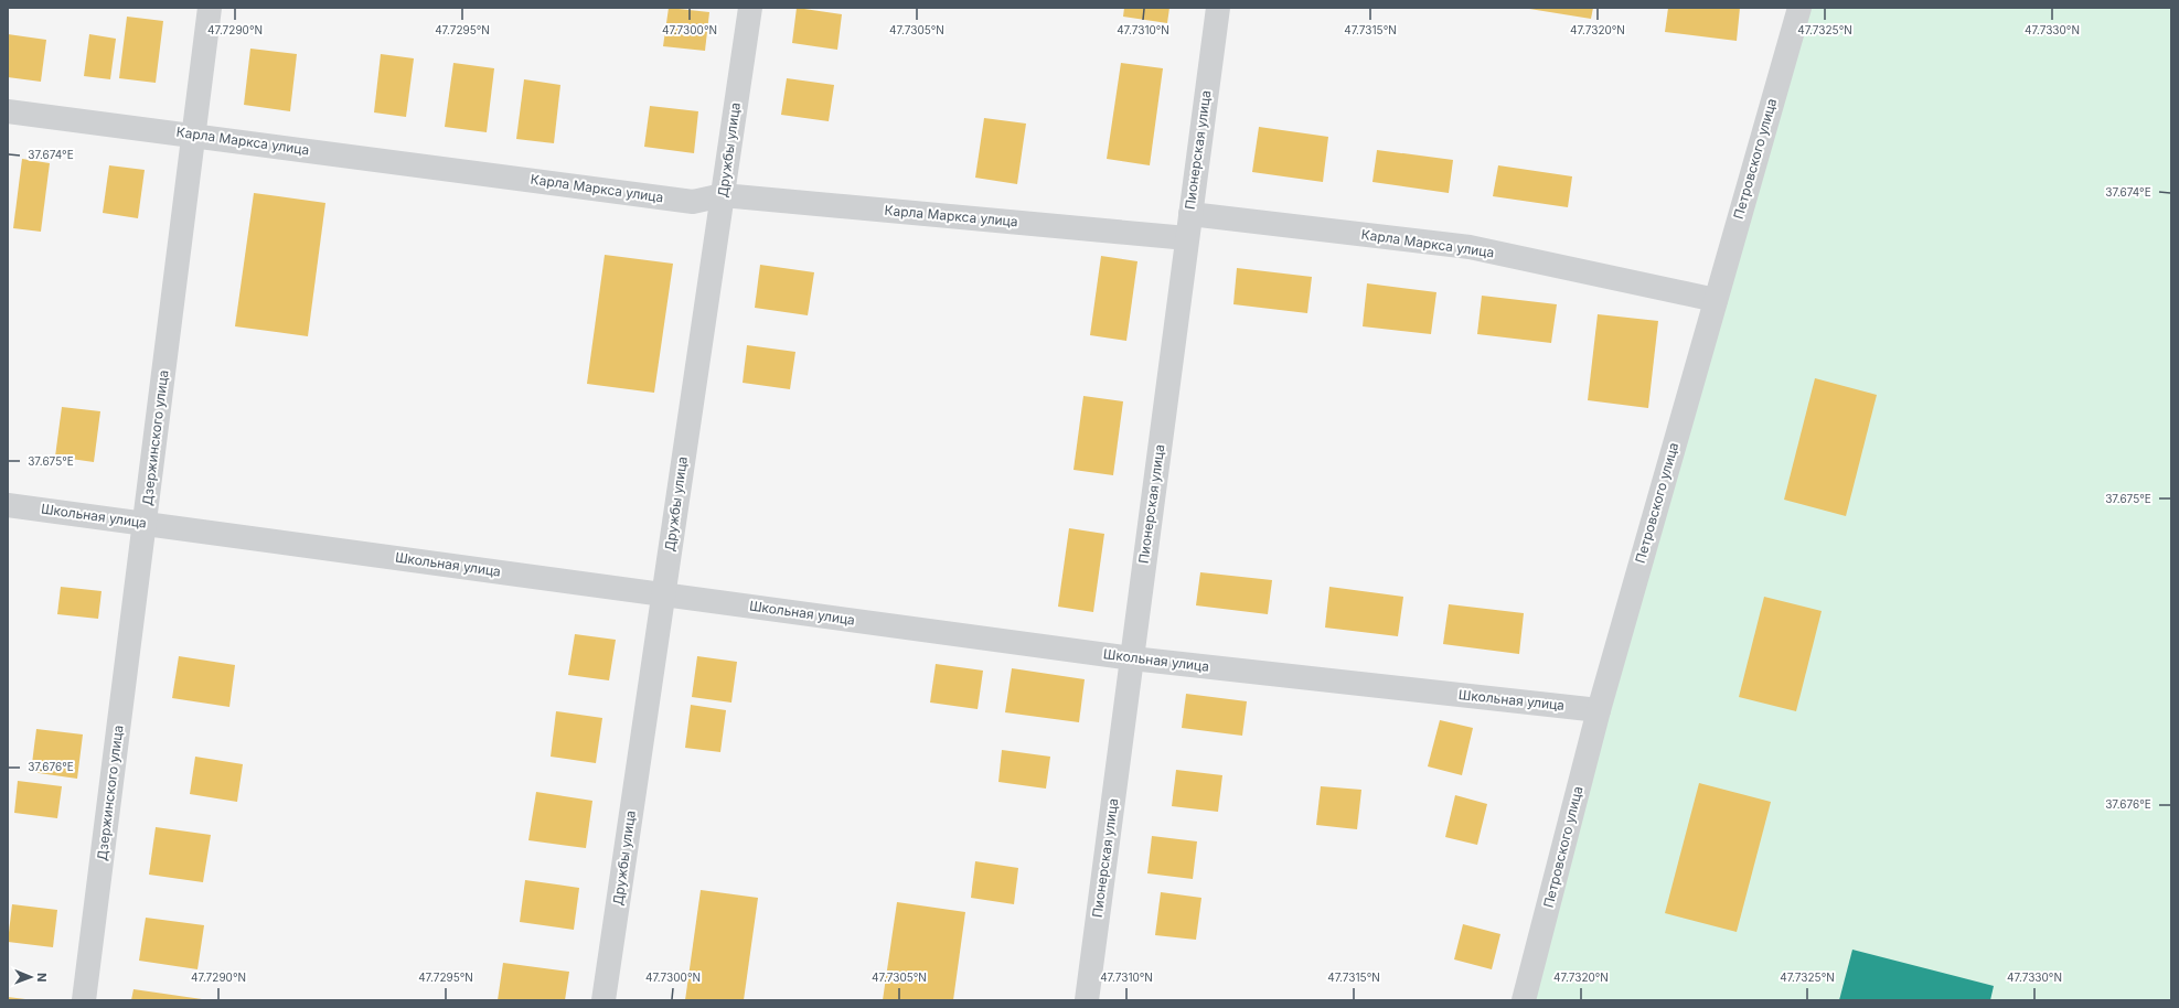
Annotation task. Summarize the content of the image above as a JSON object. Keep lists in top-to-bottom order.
{
  "streets": {
    "street": [
      "Карла Маркса улица",
      "Дружбы улица",
      "Пионерская улица",
      "Петровского улица",
      "Дзержинского улица",
      "Школьная улица"
    ]
  },
  "crossings": [
    ["Карла Маркса улица", "Дружбы улица"],
    ["Карла Маркса улица", "Пионерская улица"],
    ["Карла Маркса улица", "Петровского улица"],
    ["Карла Маркса улица", "Дзержинского улица"],
    ["Дружбы улица", "Школьная улица"],
    ["Пионерская улица", "Школьная улица"],
    ["Петровского улица", "Школьная улица"],
    ["Дзержинского улица", "Школьная улица"]
  ],
  "north": "right",
  "coordinates": [
    "47.7290°N",
    "47.7295°N",
    "47.7300°N",
    "47.7305°N",
    "47.7310°N",
    "47.7315°N",
    "47.7320°N",
    "47.7325°N",
    "47.7330°N",
    "37.674°E",
    "37.675°E",
    "37.676°E"
  ]
}
